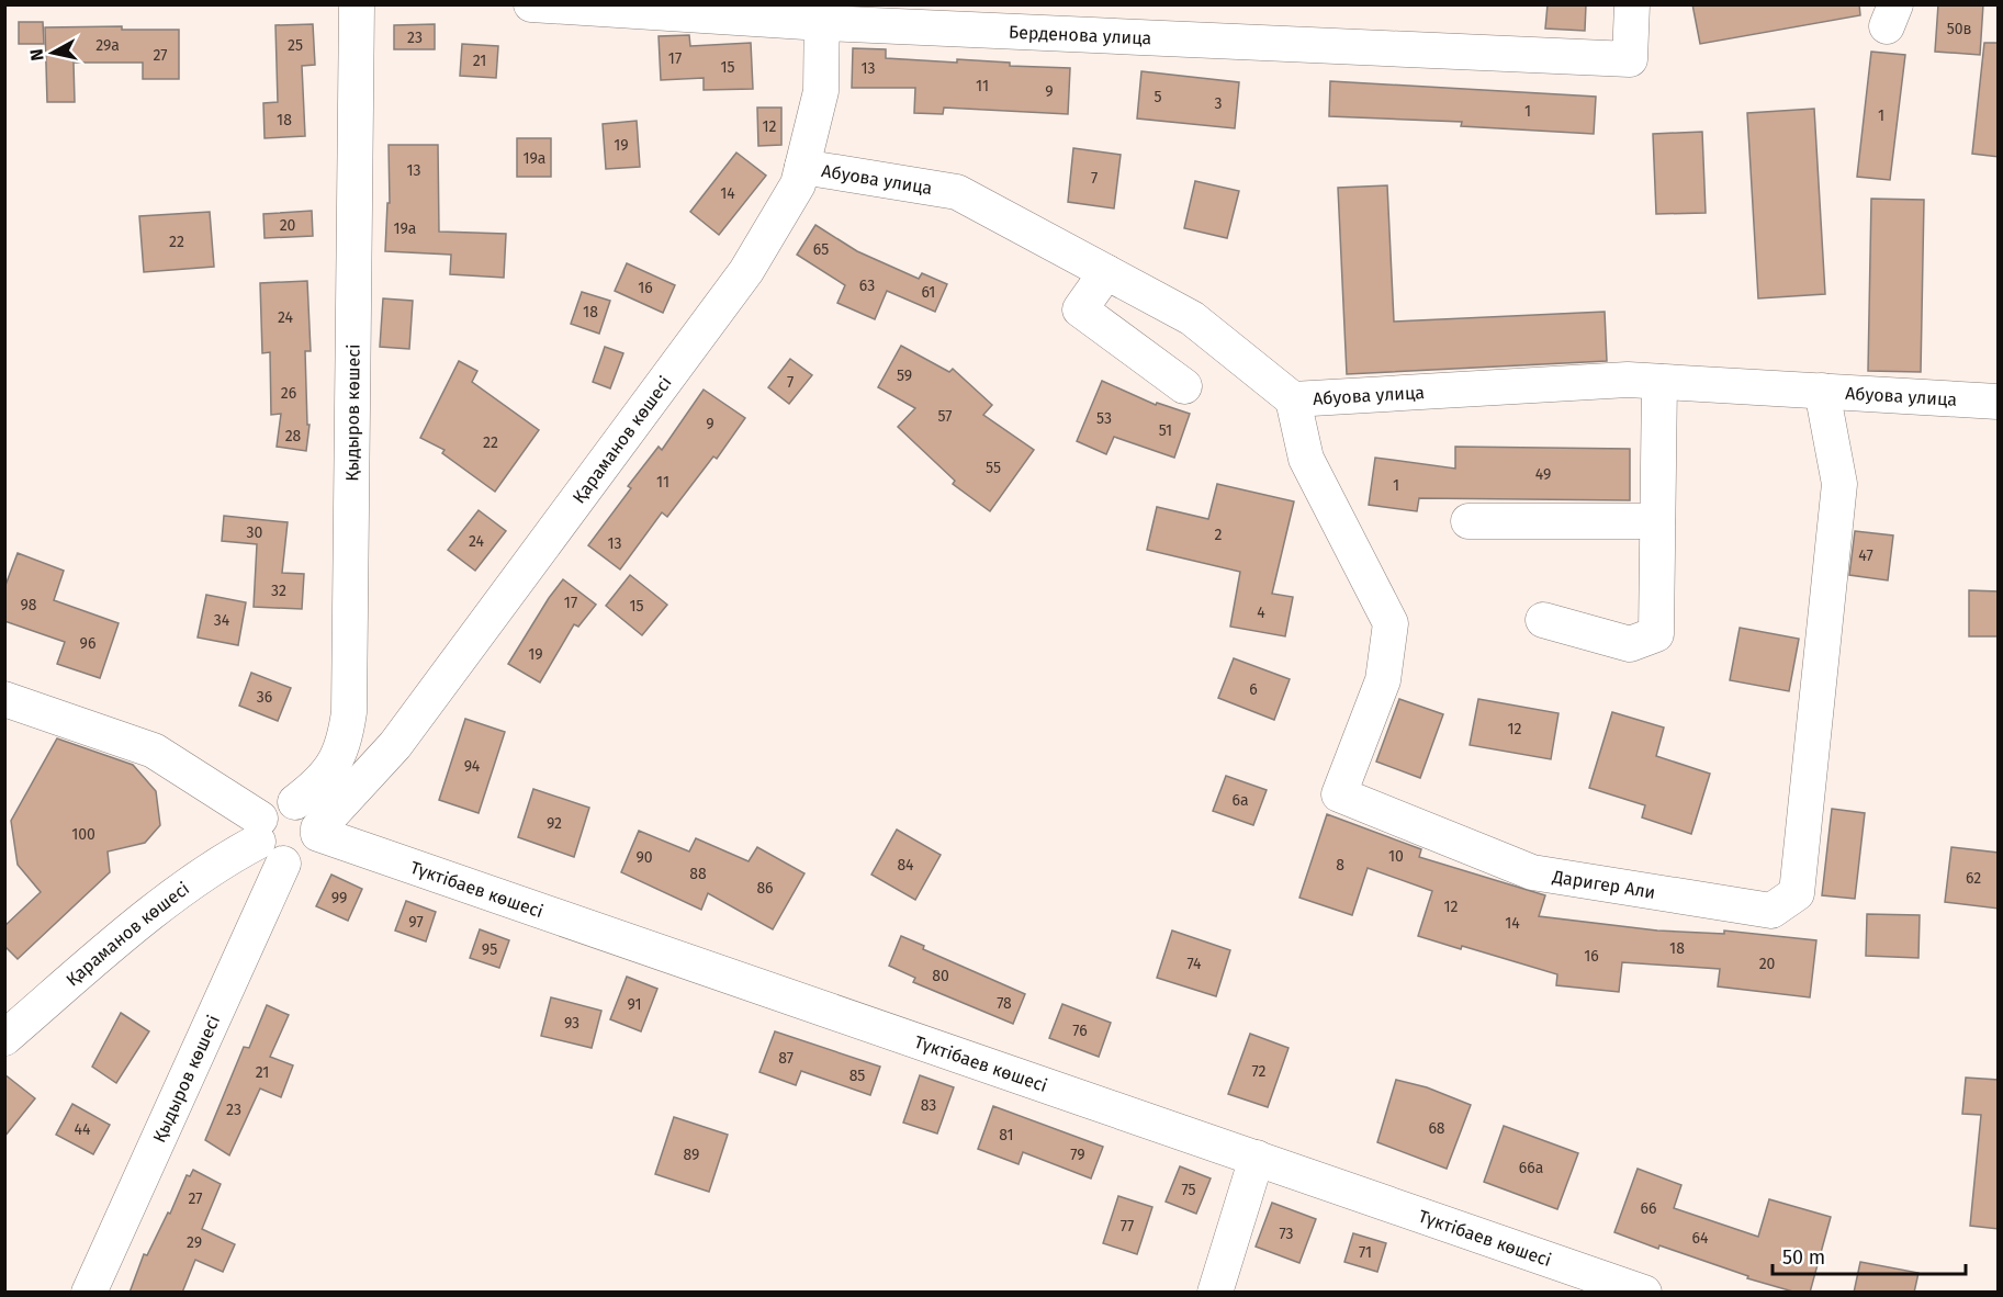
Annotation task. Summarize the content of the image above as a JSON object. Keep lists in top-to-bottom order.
{
  "streets": {
    "street": [
      "Берденова улица",
      "Абуова улица",
      "Қыдыров көшесі",
      "Қараманов көшесі",
      "Даригер Али",
      "Түктібаев көшесі"
    ]
  },
  "crossings": [
    ["Берденова улица", "Қараманов көшесі"],
    ["Абуова улица", "Қараманов көшесі"],
    ["Абуова улица", "Даригер Али"],
    ["Қыдыров көшесі", "Қараманов көшесі"],
    ["Қыдыров көшесі", "Түктібаев көшесі"],
    ["Қараманов көшесі", "Түктібаев көшесі"]
  ],
  "house_numbers": [
    "50в",
    "23",
    "29а",
    "25",
    "27",
    "17",
    "21",
    "15",
    "13",
    "11",
    "9",
    "5",
    "3",
    "1",
    "1",
    "18",
    "12",
    "19",
    "19а",
    "13",
    "7",
    "14",
    "20",
    "19а",
    "22",
    "65",
    "63",
    "16",
    "61",
    "18",
    "24",
    "59",
    "7",
    "26",
    "57",
    "53",
    "9",
    "51",
    "28",
    "22",
    "55",
    "49",
    "11",
    "1",
    "30",
    "2",
    "24",
    "13",
    "47",
    "32",
    "17",
    "98",
    "15",
    "4",
    "34",
    "96",
    "19",
    "6",
    "36",
    "12",
    "94",
    "6а",
    "92",
    "100",
    "10",
    "90",
    "84",
    "8",
    "88",
    "62",
    "86",
    "99",
    "12",
    "97",
    "14",
    "18",
    "95",
    "16",
    "74",
    "20",
    "80",
    "78",
    "91",
    "93",
    "76",
    "87",
    "72",
    "21",
    "85",
    "83",
    "23",
    "68",
    "44",
    "81",
    "89",
    "79",
    "66а",
    "75",
    "27",
    "66",
    "77",
    "73",
    "64",
    "29",
    "71"
  ],
  "scale_bar": "50 m",
  "north": "left"
}
